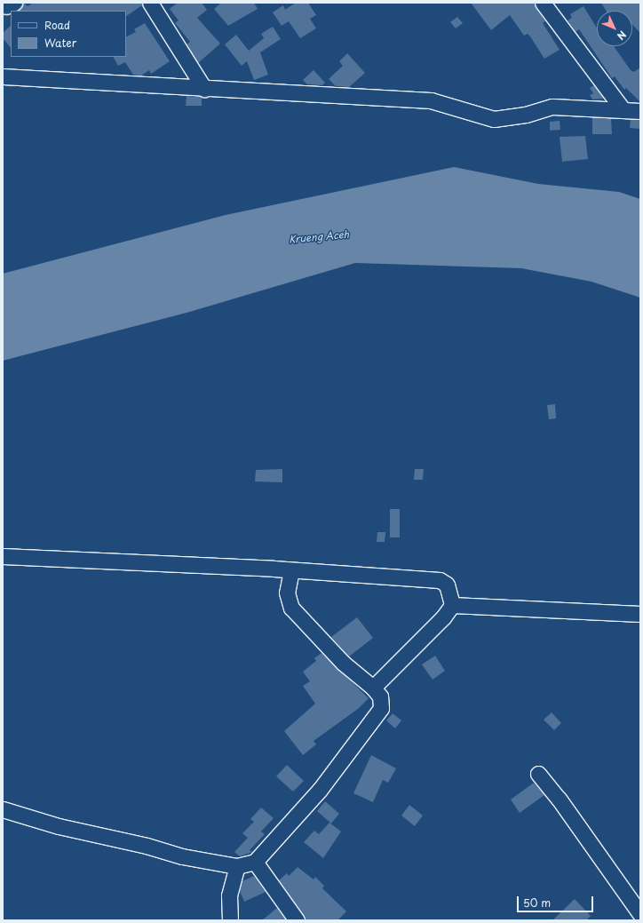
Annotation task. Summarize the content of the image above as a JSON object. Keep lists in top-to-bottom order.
{
  "water": ["Krueng Aceh"],
  "legend": ["Road", "Water"],
  "scale_bar": "50 m",
  "north": "bottom right"
}
